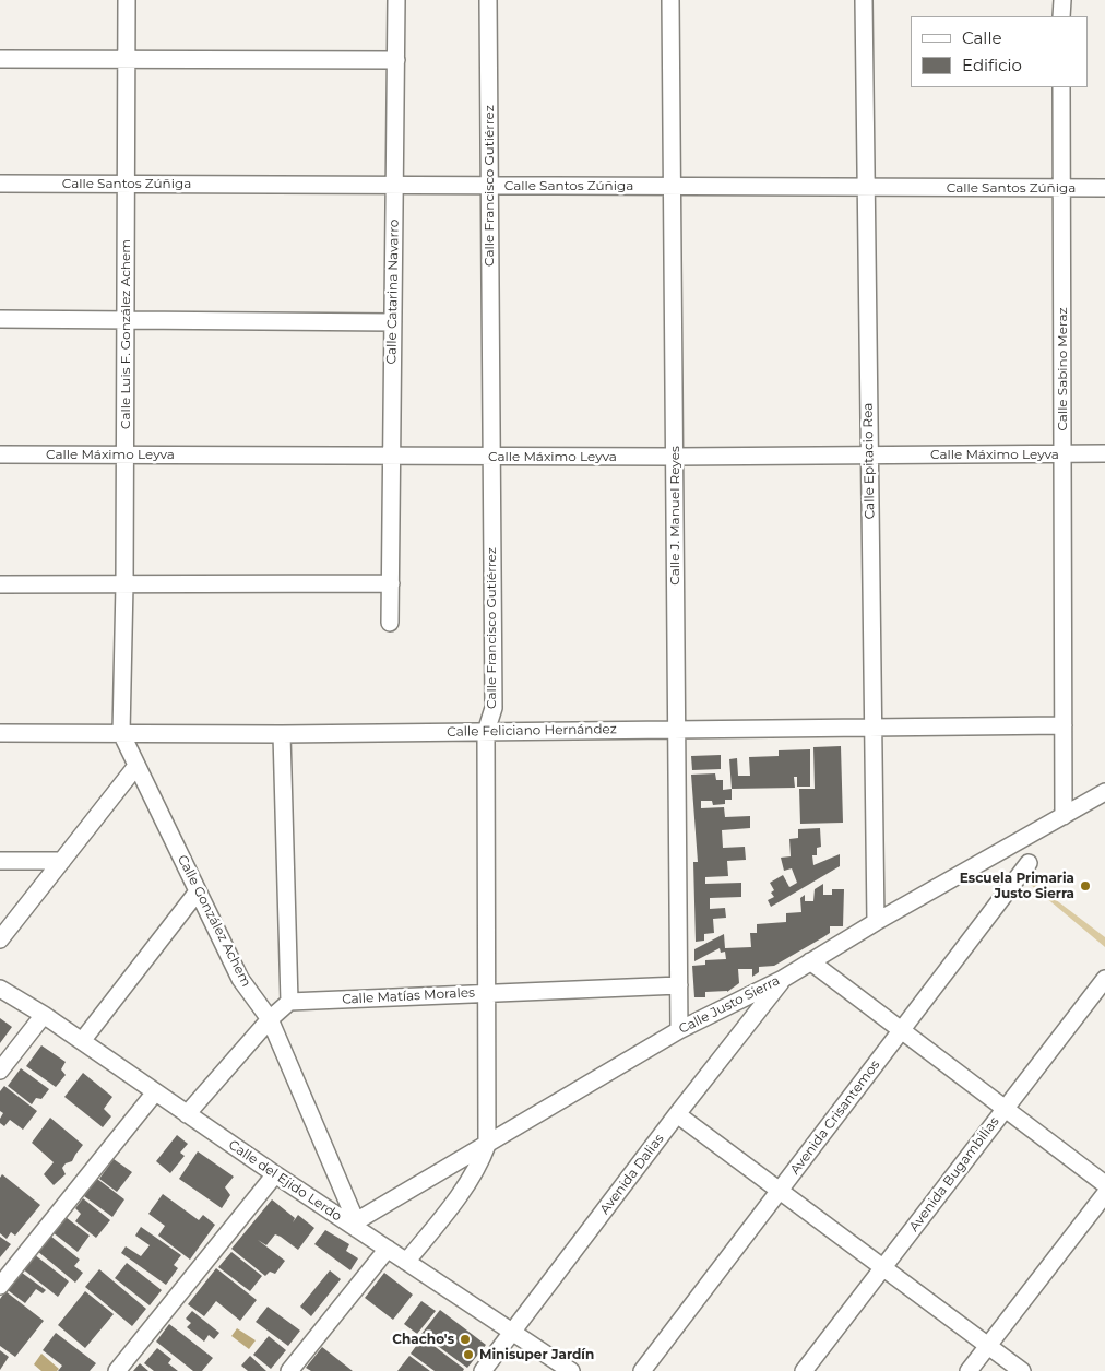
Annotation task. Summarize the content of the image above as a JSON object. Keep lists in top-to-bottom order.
{
  "streets": {
    "street": [
      "Calle Santos Zúñiga",
      "Calle Francisco Gutiérrez",
      "Calle Catarina Navarro",
      "Calle Luis F. González Achem",
      "Calle Sabino Meraz",
      "Calle Máximo Leyva",
      "Calle Epitacio Rea",
      "Calle J. Manuel Reyes",
      "Calle Feliciano Hernández",
      "Calle González Achem",
      "Calle Matías Morales",
      "Calle Justo Sierra",
      "Avenida Crisantemos",
      "Avenida Dalias",
      "Avenida Bugambilias",
      "Calle del Ejido Lerdo"
    ]
  },
  "crossings": [
    ["Calle Santos Zúñiga", "Calle Francisco Gutiérrez"],
    ["Calle Santos Zúñiga", "Calle Catarina Navarro"],
    ["Calle Santos Zúñiga", "Calle Luis F. González Achem"],
    ["Calle Santos Zúñiga", "Calle Sabino Meraz"],
    ["Calle Santos Zúñiga", "Calle Epitacio Rea"],
    ["Calle Santos Zúñiga", "Calle J. Manuel Reyes"],
    ["Calle Francisco Gutiérrez", "Calle Máximo Leyva"],
    ["Calle Francisco Gutiérrez", "Calle Feliciano Hernández"],
    ["Calle Francisco Gutiérrez", "Calle Matías Morales"],
    ["Calle Francisco Gutiérrez", "Calle Justo Sierra"],
    ["Calle Francisco Gutiérrez", "Calle del Ejido Lerdo"],
    ["Calle Catarina Navarro", "Calle Máximo Leyva"],
    ["Calle Luis F. González Achem", "Calle Máximo Leyva"],
    ["Calle Luis F. González Achem", "Calle Feliciano Hernández"],
    ["Calle Luis F. González Achem", "Calle González Achem"],
    ["Calle Sabino Meraz", "Calle Máximo Leyva"],
    ["Calle Sabino Meraz", "Calle Feliciano Hernández"],
    ["Calle Sabino Meraz", "Calle Justo Sierra"],
    ["Calle Máximo Leyva", "Calle Epitacio Rea"],
    ["Calle Máximo Leyva", "Calle J. Manuel Reyes"],
    ["Calle Epitacio Rea", "Calle Feliciano Hernández"],
    ["Calle Epitacio Rea", "Calle Justo Sierra"],
    ["Calle J. Manuel Reyes", "Calle Feliciano Hernández"],
    ["Calle J. Manuel Reyes", "Calle Matías Morales"],
    ["Calle J. Manuel Reyes", "Calle Justo Sierra"],
    ["Calle Feliciano Hernández", "Calle González Achem"],
    ["Calle González Achem", "Calle Justo Sierra"],
    ["Calle González Achem", "Calle del Ejido Lerdo"],
    ["Calle Justo Sierra", "Avenida Dalias"],
    ["Calle Justo Sierra", "Calle del Ejido Lerdo"],
    ["Avenida Dalias", "Calle del Ejido Lerdo"]
  ],
  "places": ["Escuela Primaria Justo Sierra", "Chacho's", "Minisuper Jardín"],
  "legend": ["Calle", "Edificio"]
}
